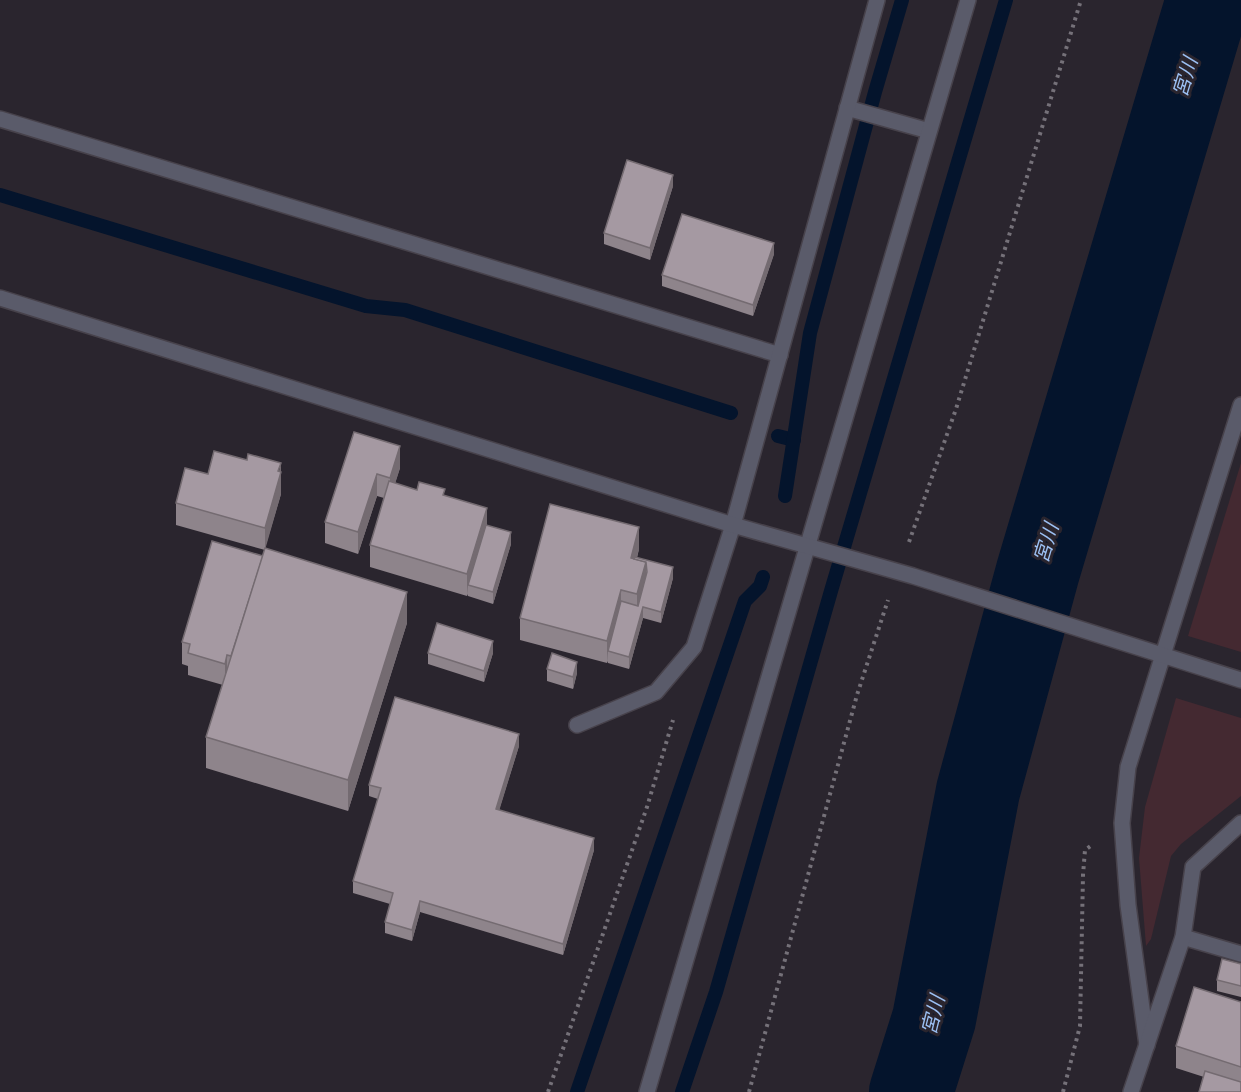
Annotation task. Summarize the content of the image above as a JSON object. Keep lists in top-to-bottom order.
{
  "water": ["宮川"]
}
